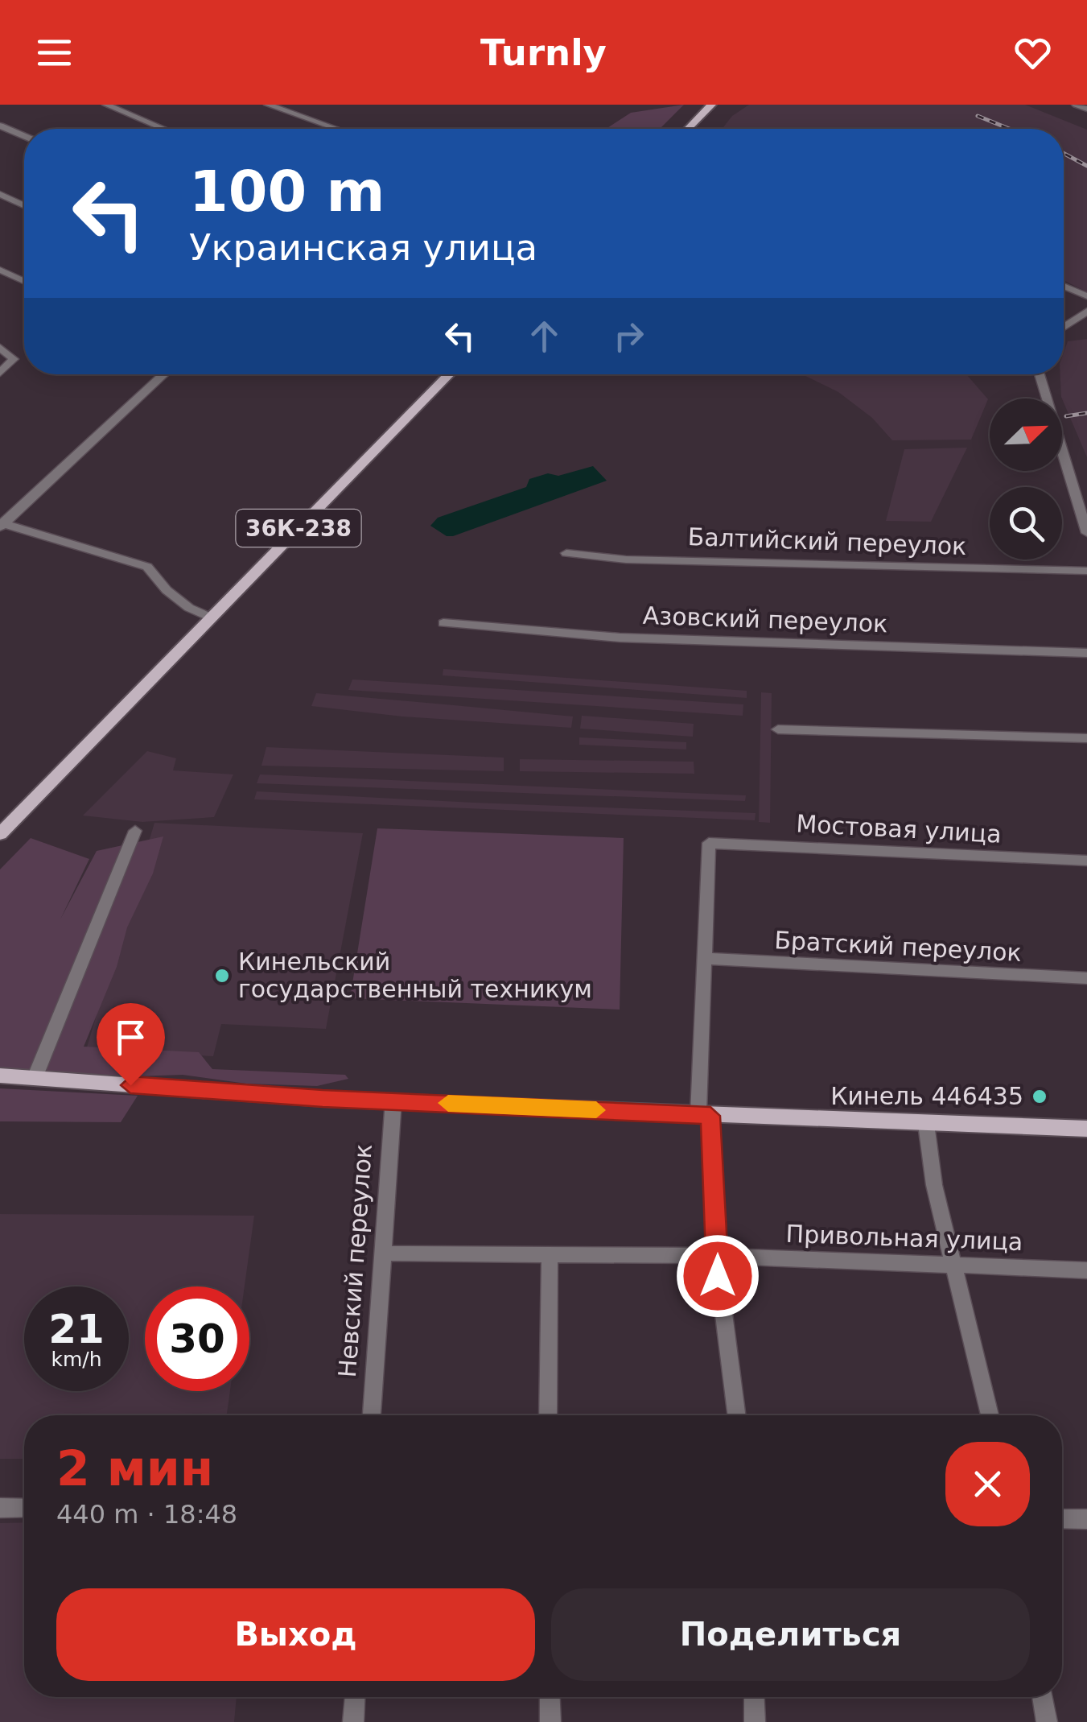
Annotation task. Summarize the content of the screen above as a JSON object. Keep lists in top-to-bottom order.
{
  "streets": {
    "main road": ["36К-238"],
    "street": [
      "Балтийский переулок",
      "Азовский переулок",
      "Мостовая улица",
      "Братский переулок",
      "Привольная улица",
      "Невский переулок"
    ]
  },
  "crossings": [
    ["Мостовая улица", "Братский переулок"],
    ["Привольная улица", "Невский переулок"]
  ],
  "places": ["Кинельский государственный техникум", "Кинель 446435"],
  "north": "top right",
  "page": {
    "header": "Turnly",
    "turn": ["100 m", "Украинская улица"],
    "speed": "21 km/h",
    "limit": "30",
    "heading": ["2 мин", "440 m · 18:48"],
    "buttons": ["Выход", "Поделиться"]
  }
}
